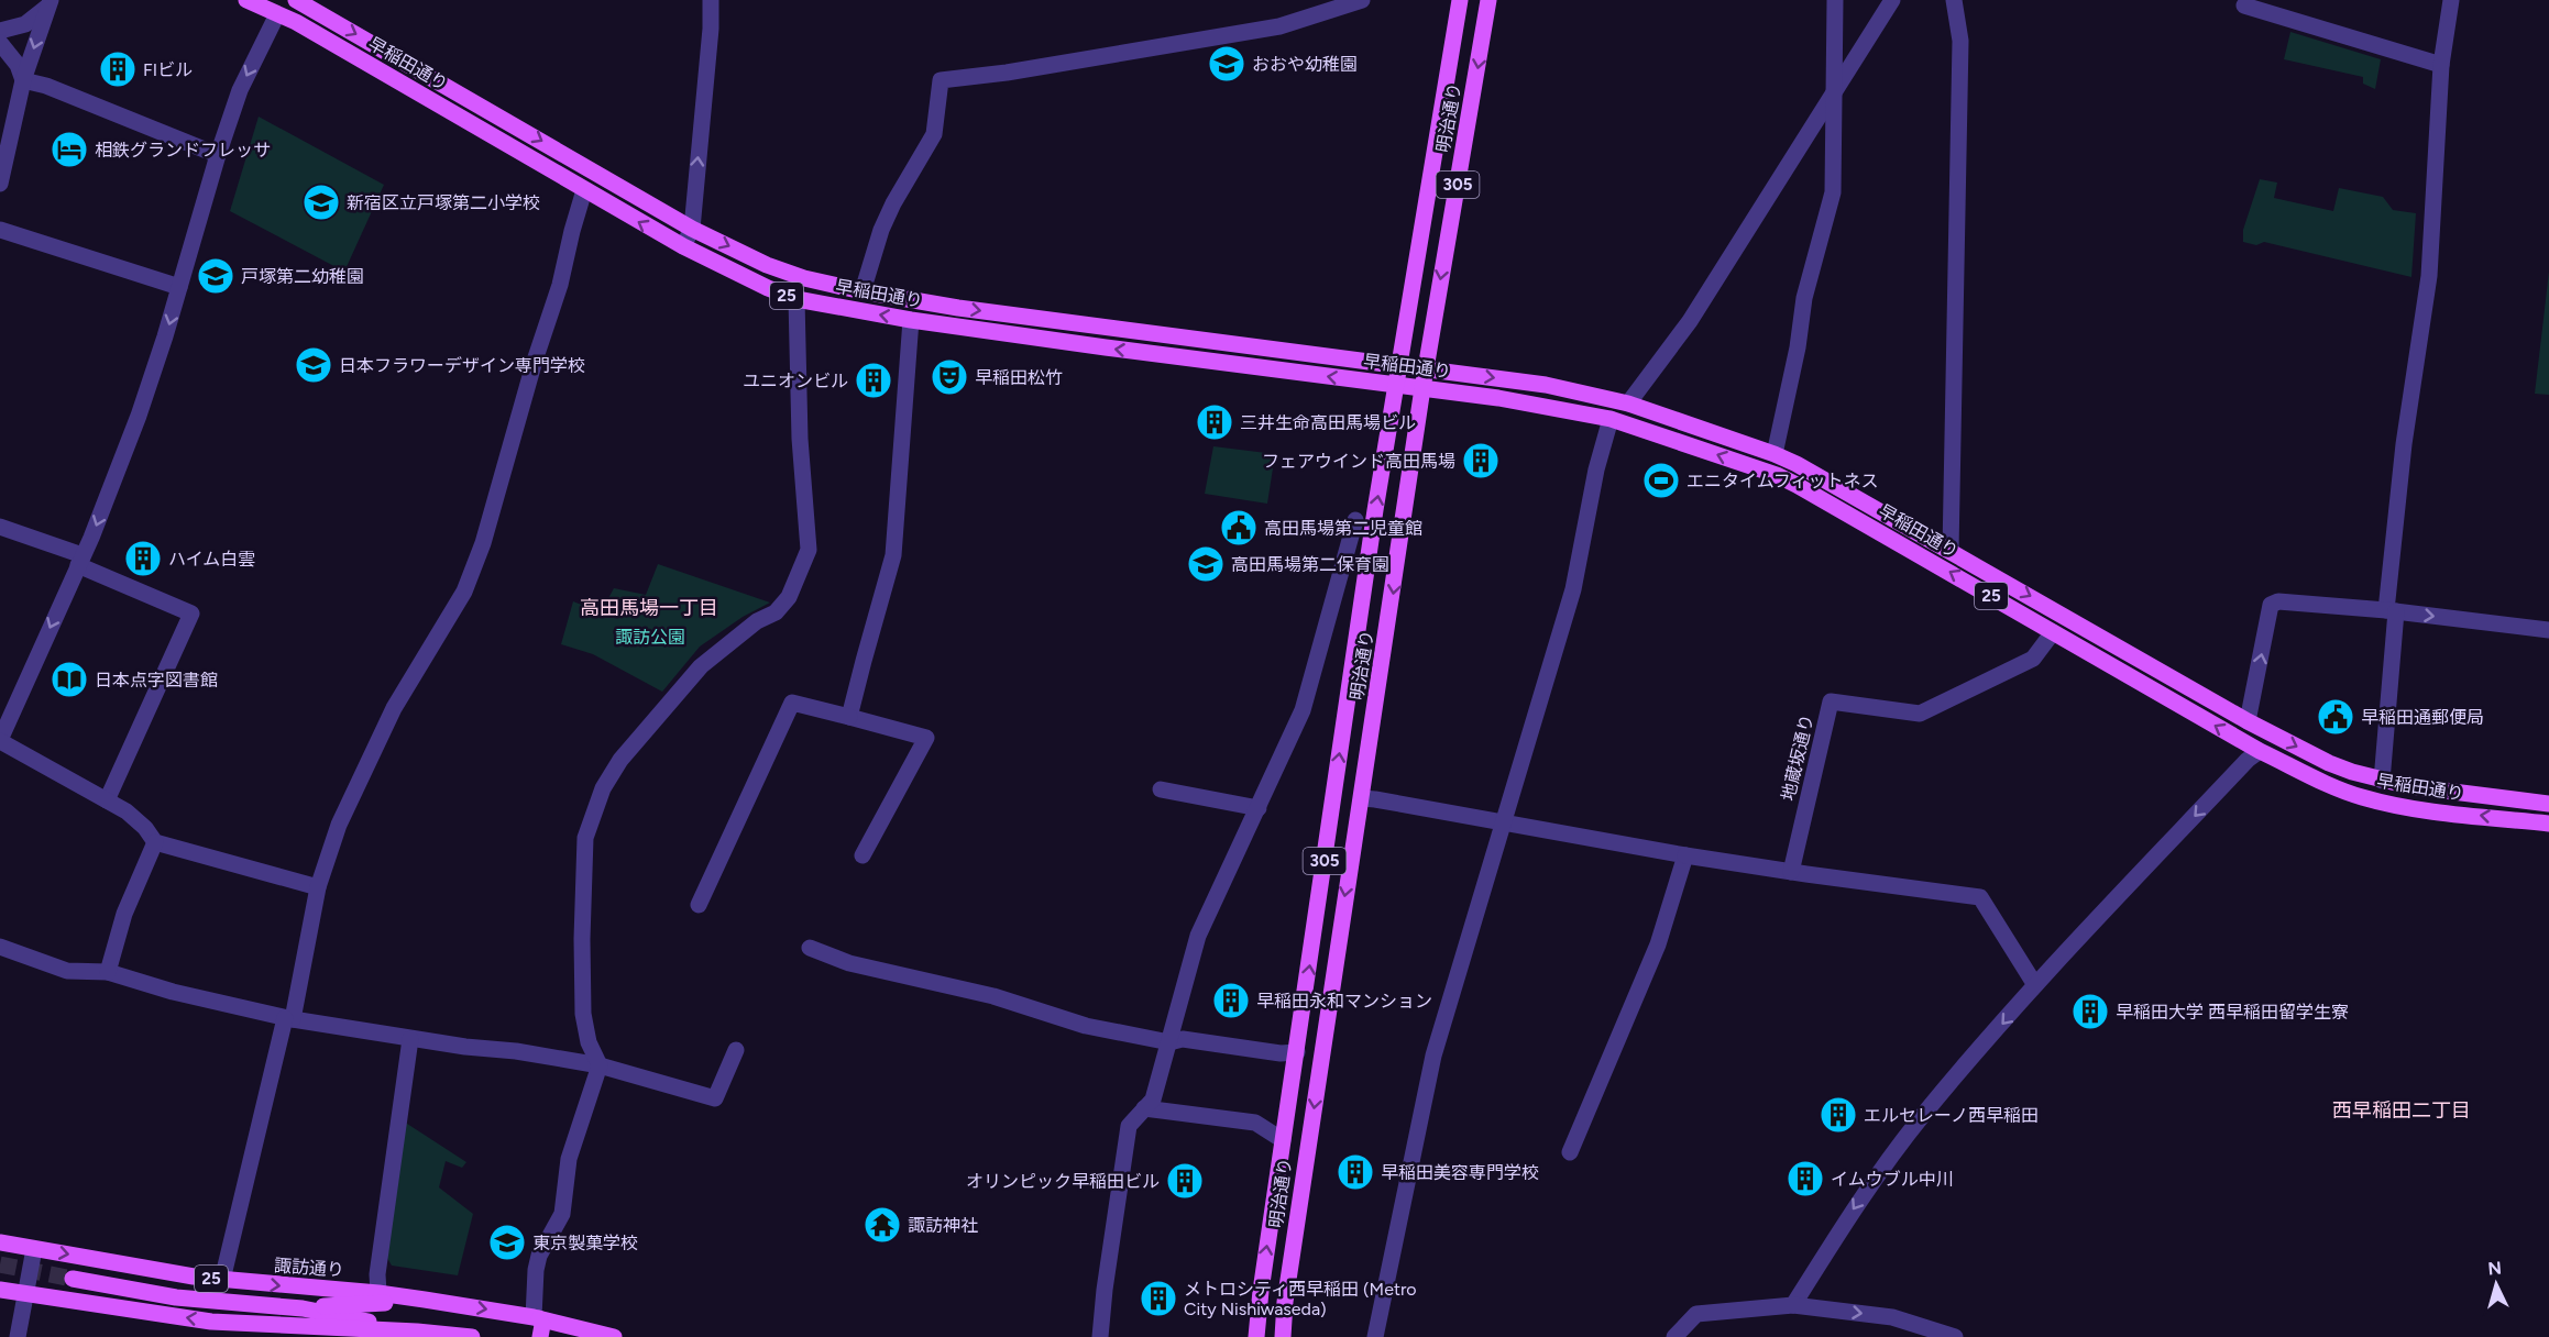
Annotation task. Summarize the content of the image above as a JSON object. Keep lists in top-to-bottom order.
{
  "streets": {
    "main road": [
      "早稲田通り",
      "明治通り",
      "305",
      "25",
      "諏訪通り"
    ],
    "street": ["地蔵坂通り"]
  },
  "crossings": [
    ["早稲田通り", "明治通り"],
    ["早稲田通り", "地蔵坂通り"],
    ["25", "諏訪通り"]
  ],
  "districts": ["高田馬場一丁目", "西早稲田二丁目"],
  "parks": ["諏訪公園"],
  "places": {
    "school or university": [
      "おおや幼稚園",
      "新宿区立戸塚第二小学校",
      "戸塚第二幼稚園",
      "日本フラワーデザイン専門学校",
      "高田馬場第二保育園",
      "東京製菓学校"
    ],
    "building": [
      "FIビル",
      "ユニオンビル",
      "三井生命高田馬場ビル",
      "フェアウインド高田馬場",
      "ハイム白雲",
      "早稲田永和マンション",
      "早稲田大学 西早稲田留学生寮",
      "エルセレーノ西早稲田",
      "早稲田美容専門学校",
      "イムウブル中川",
      "オリンピック早稲田ビル",
      "メトロシティ西早稲田 (Metro City Nishiwaseda)"
    ],
    "hotel": ["相鉄グランドフレッサ"],
    "theatre": ["早稲田松竹"],
    "sports": ["エニタイムフィットネス"],
    "public building": ["高田馬場第二児童館", "早稲田通郵便局"],
    "library": ["日本点字図書館"],
    "temple": ["諏訪神社"]
  },
  "north": "top"
}
